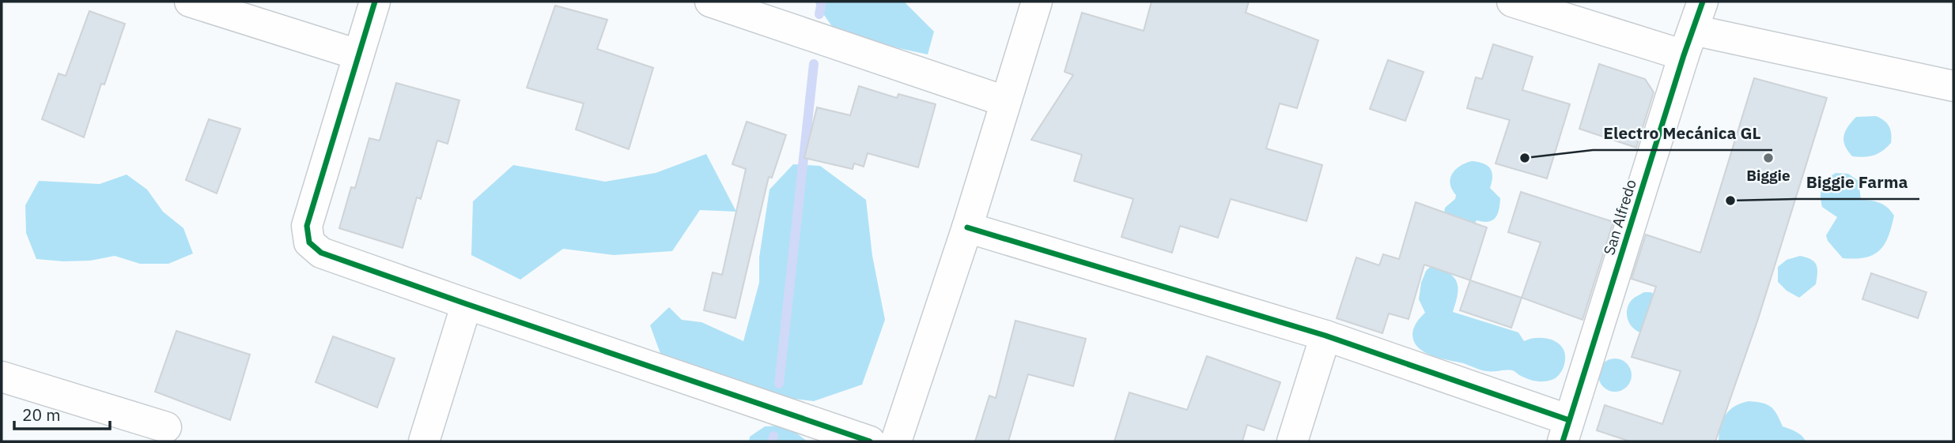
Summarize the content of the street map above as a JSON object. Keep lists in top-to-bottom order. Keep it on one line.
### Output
{"streets":{"street":["San Alfredo"]},"places":["Electro Mecánica GL","Biggie","Biggie Farma"],"scale_bar":"20 m"}
